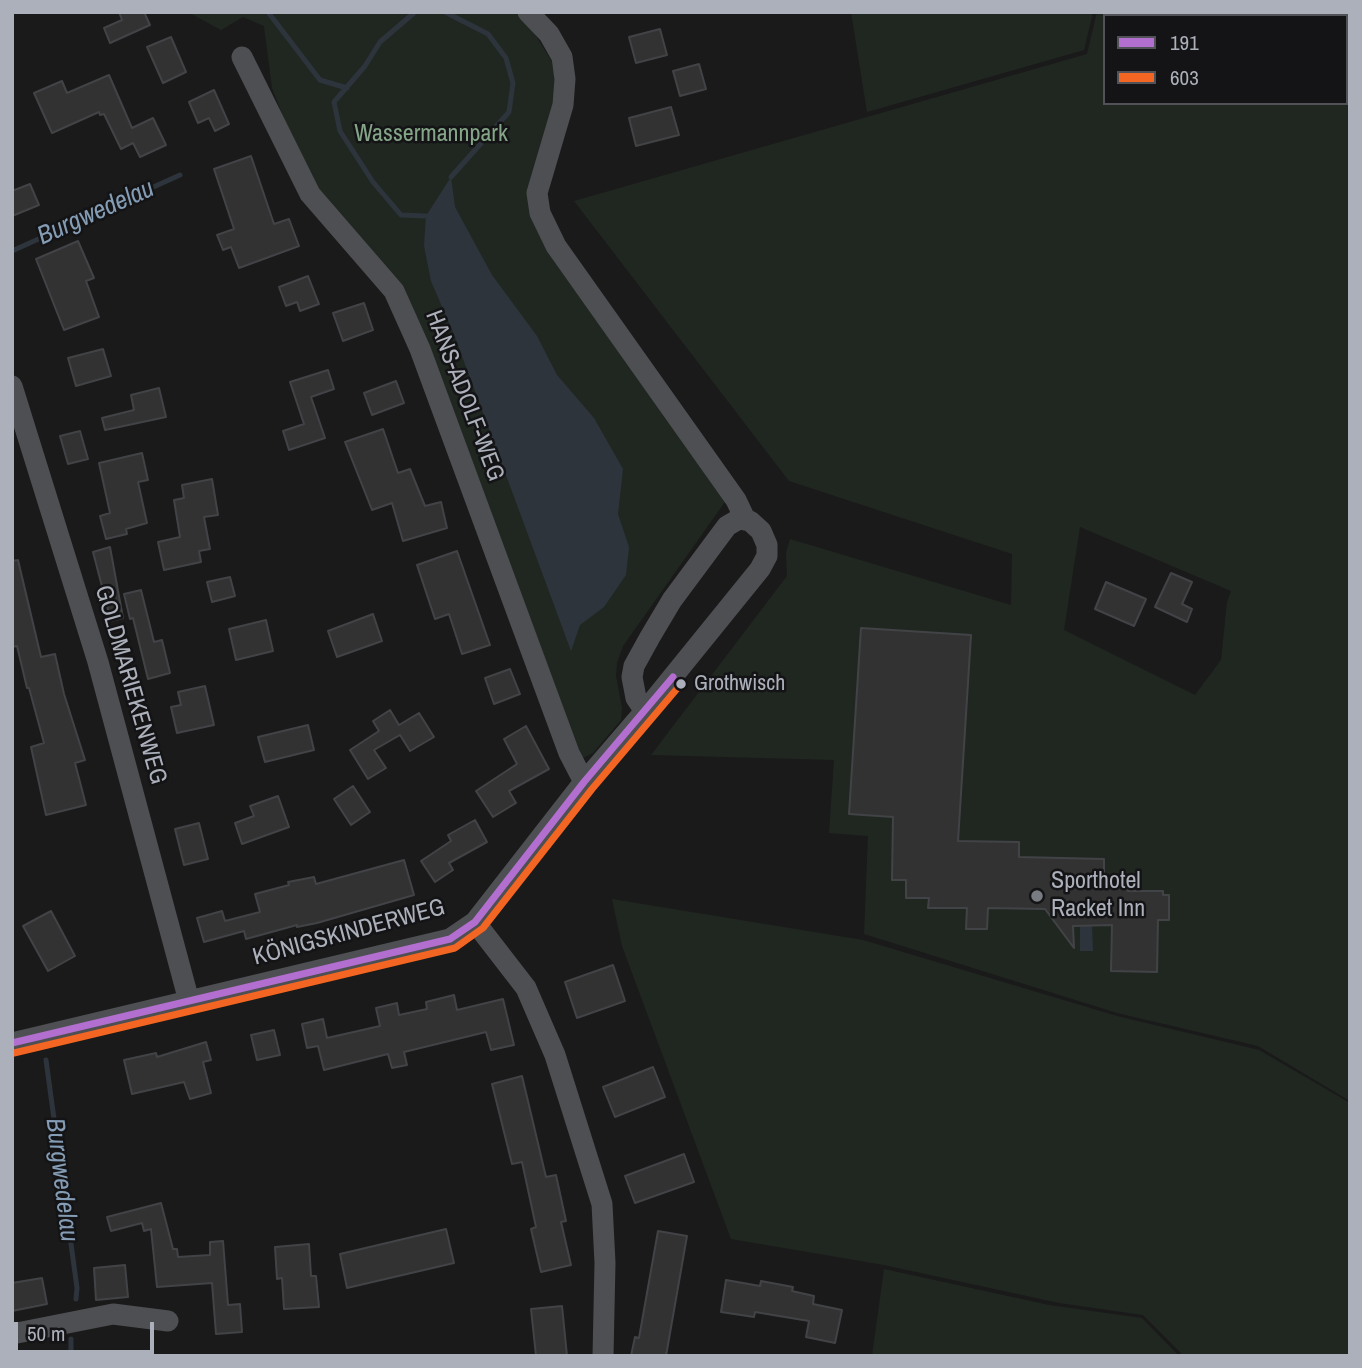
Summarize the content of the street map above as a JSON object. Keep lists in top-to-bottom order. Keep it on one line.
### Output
{"streets":{"street":["HANS-ADOLF-WEG","GOLDMARIEKENWEG","KÖNIGSKINDERWEG"]},"crossings":[["HANS-ADOLF-WEG","KÖNIGSKINDERWEG"],["GOLDMARIEKENWEG","KÖNIGSKINDERWEG"]],"water":["Burgwedelau"],"parks":["Wassermannpark"],"places":["Grothwisch","Sporthotel Racket Inn"],"lines":["transit line 191","transit line 603"],"legend":["191","603"],"scale_bar":"50 m"}
